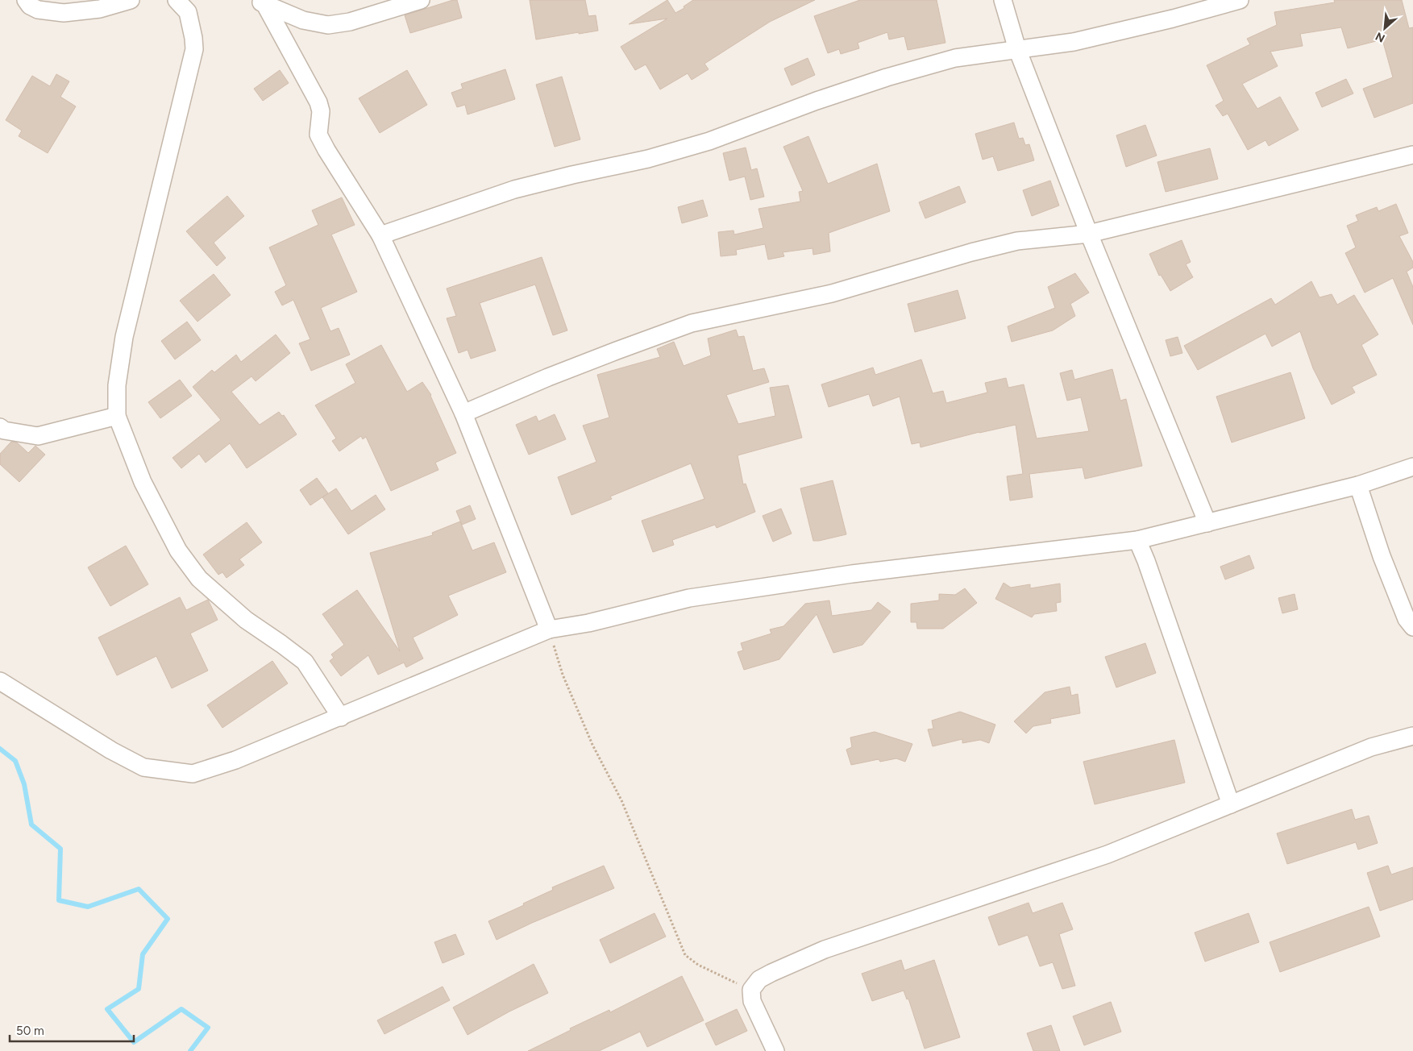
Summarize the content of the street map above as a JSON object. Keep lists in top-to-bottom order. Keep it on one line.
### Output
{"scale_bar":"50 m","north":"bottom left"}
